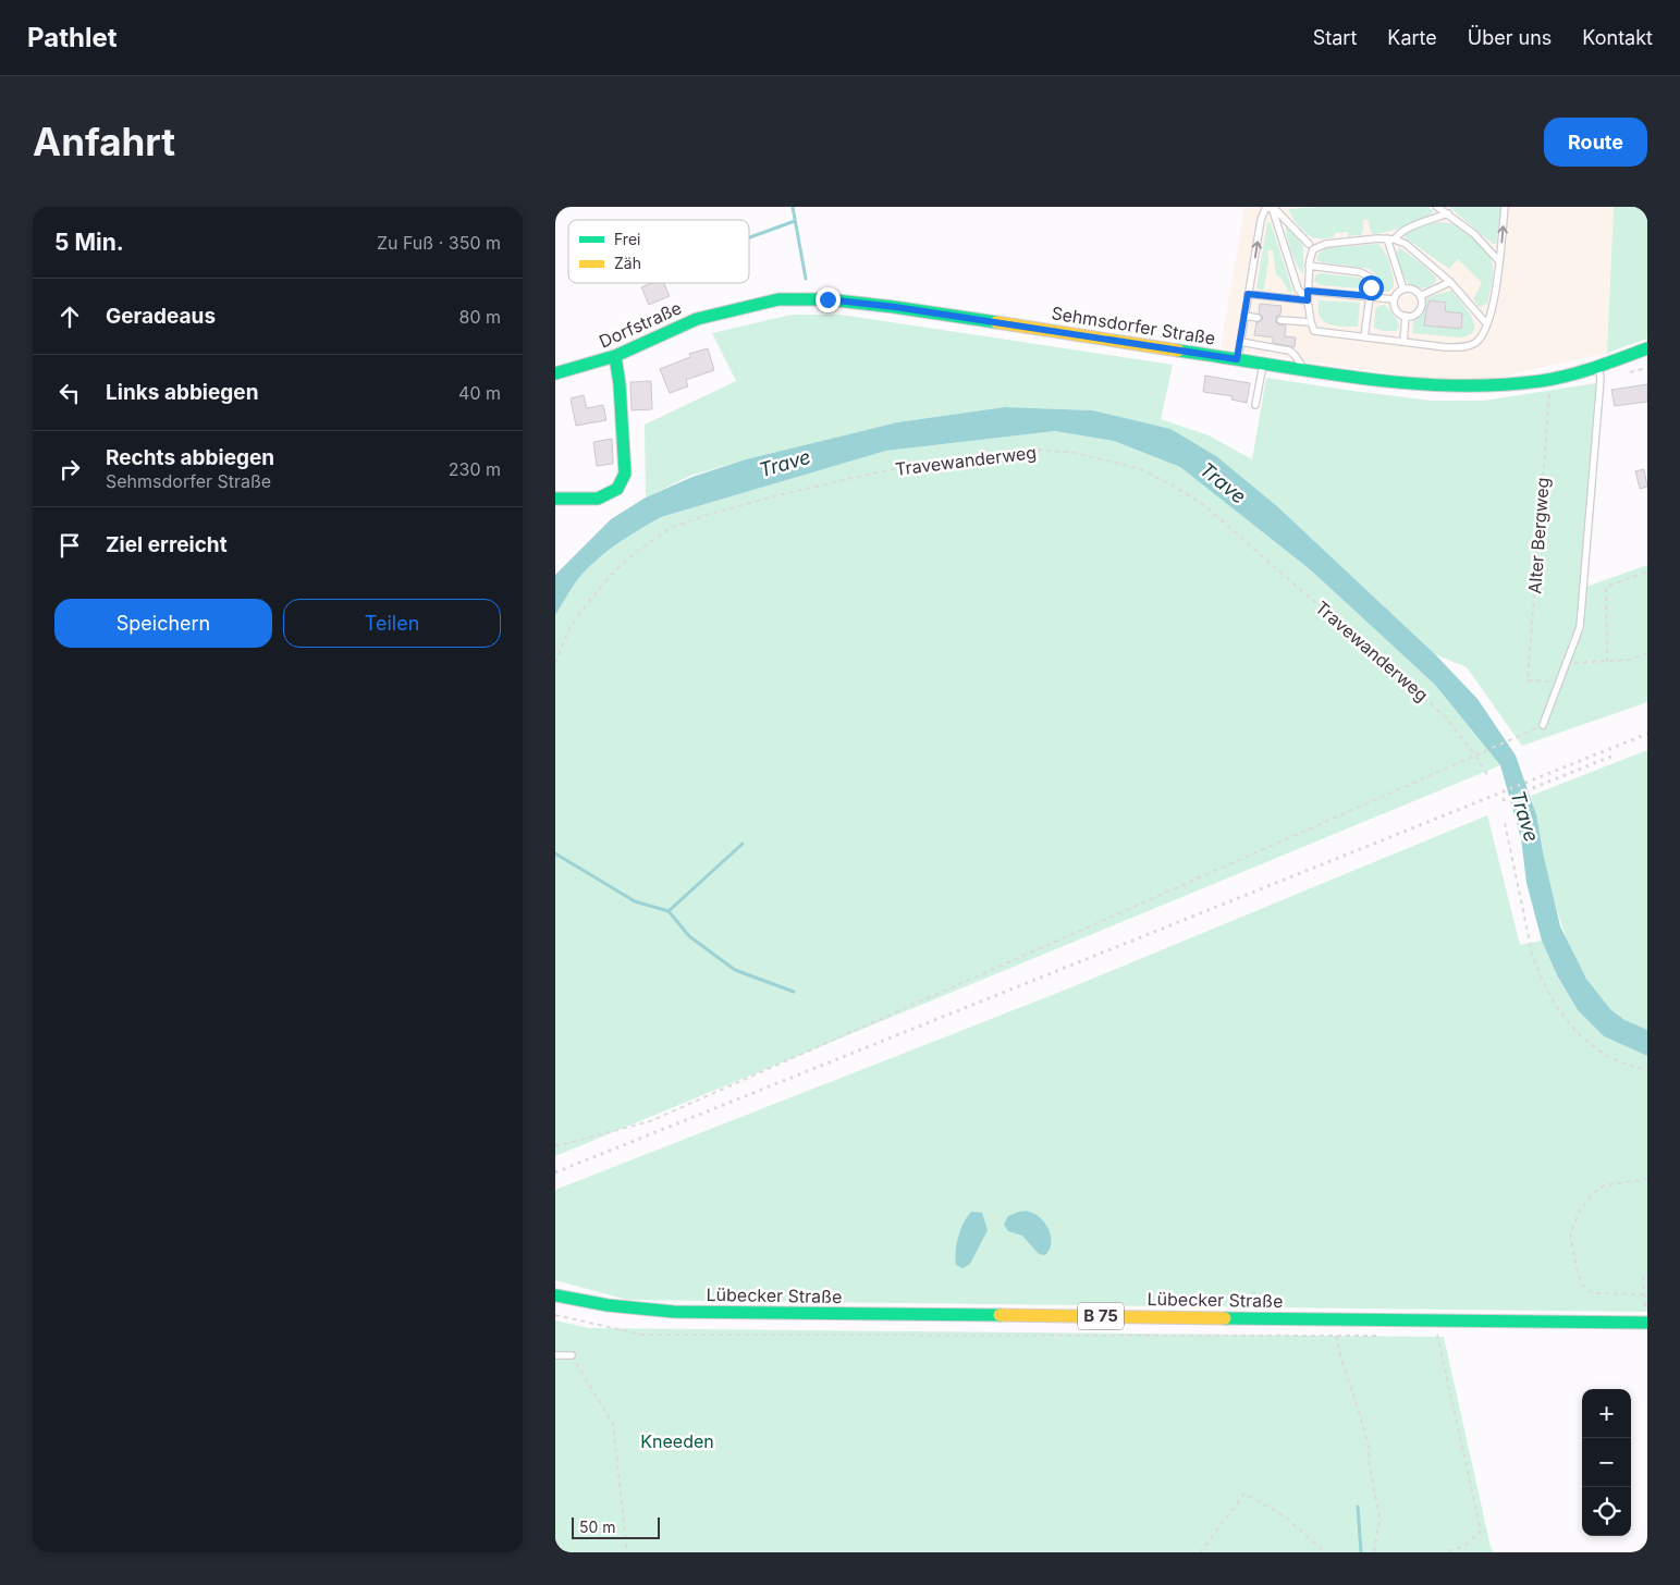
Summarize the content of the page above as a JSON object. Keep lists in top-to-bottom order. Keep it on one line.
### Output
{"streets":{"main road":["Dorfstraße","Sehmsdorfer Straße","Lübecker Straße","B 75"],"path":["Travewanderweg","Alter Bergweg"]},"crossings":[["Dorfstraße","Sehmsdorfer Straße"]],"water":["Trave"],"parks":["Kneeden"],"legend":["Frei","Zäh"],"scale_bar":"50 m","page":{"header":"Pathlet","nav":["Start","Karte","Über uns","Kontakt"],"buttons":["Route",["Speichern","Teilen"]],"title":"Anfahrt","heading":["5 Min.","Zu Fuß · 350 m"],"list":[["Geradeaus","80 m"],["Links abbiegen","40 m"],["Rechts abbiegen","Sehmsdorfer Straße","230 m"],"Ziel erreicht"],"map_buttons":["+","−"],"scale":"50 m"}}
